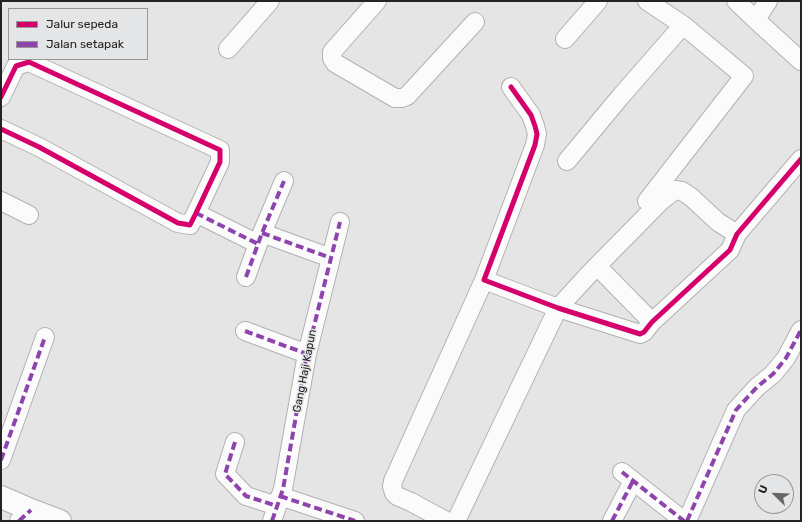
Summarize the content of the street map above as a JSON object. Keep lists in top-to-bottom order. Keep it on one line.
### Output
{"streets":{"street":["Gang Haji Kapun"]},"legend":["Jalur sepeda","Jalan setapak"],"north":"top left"}
